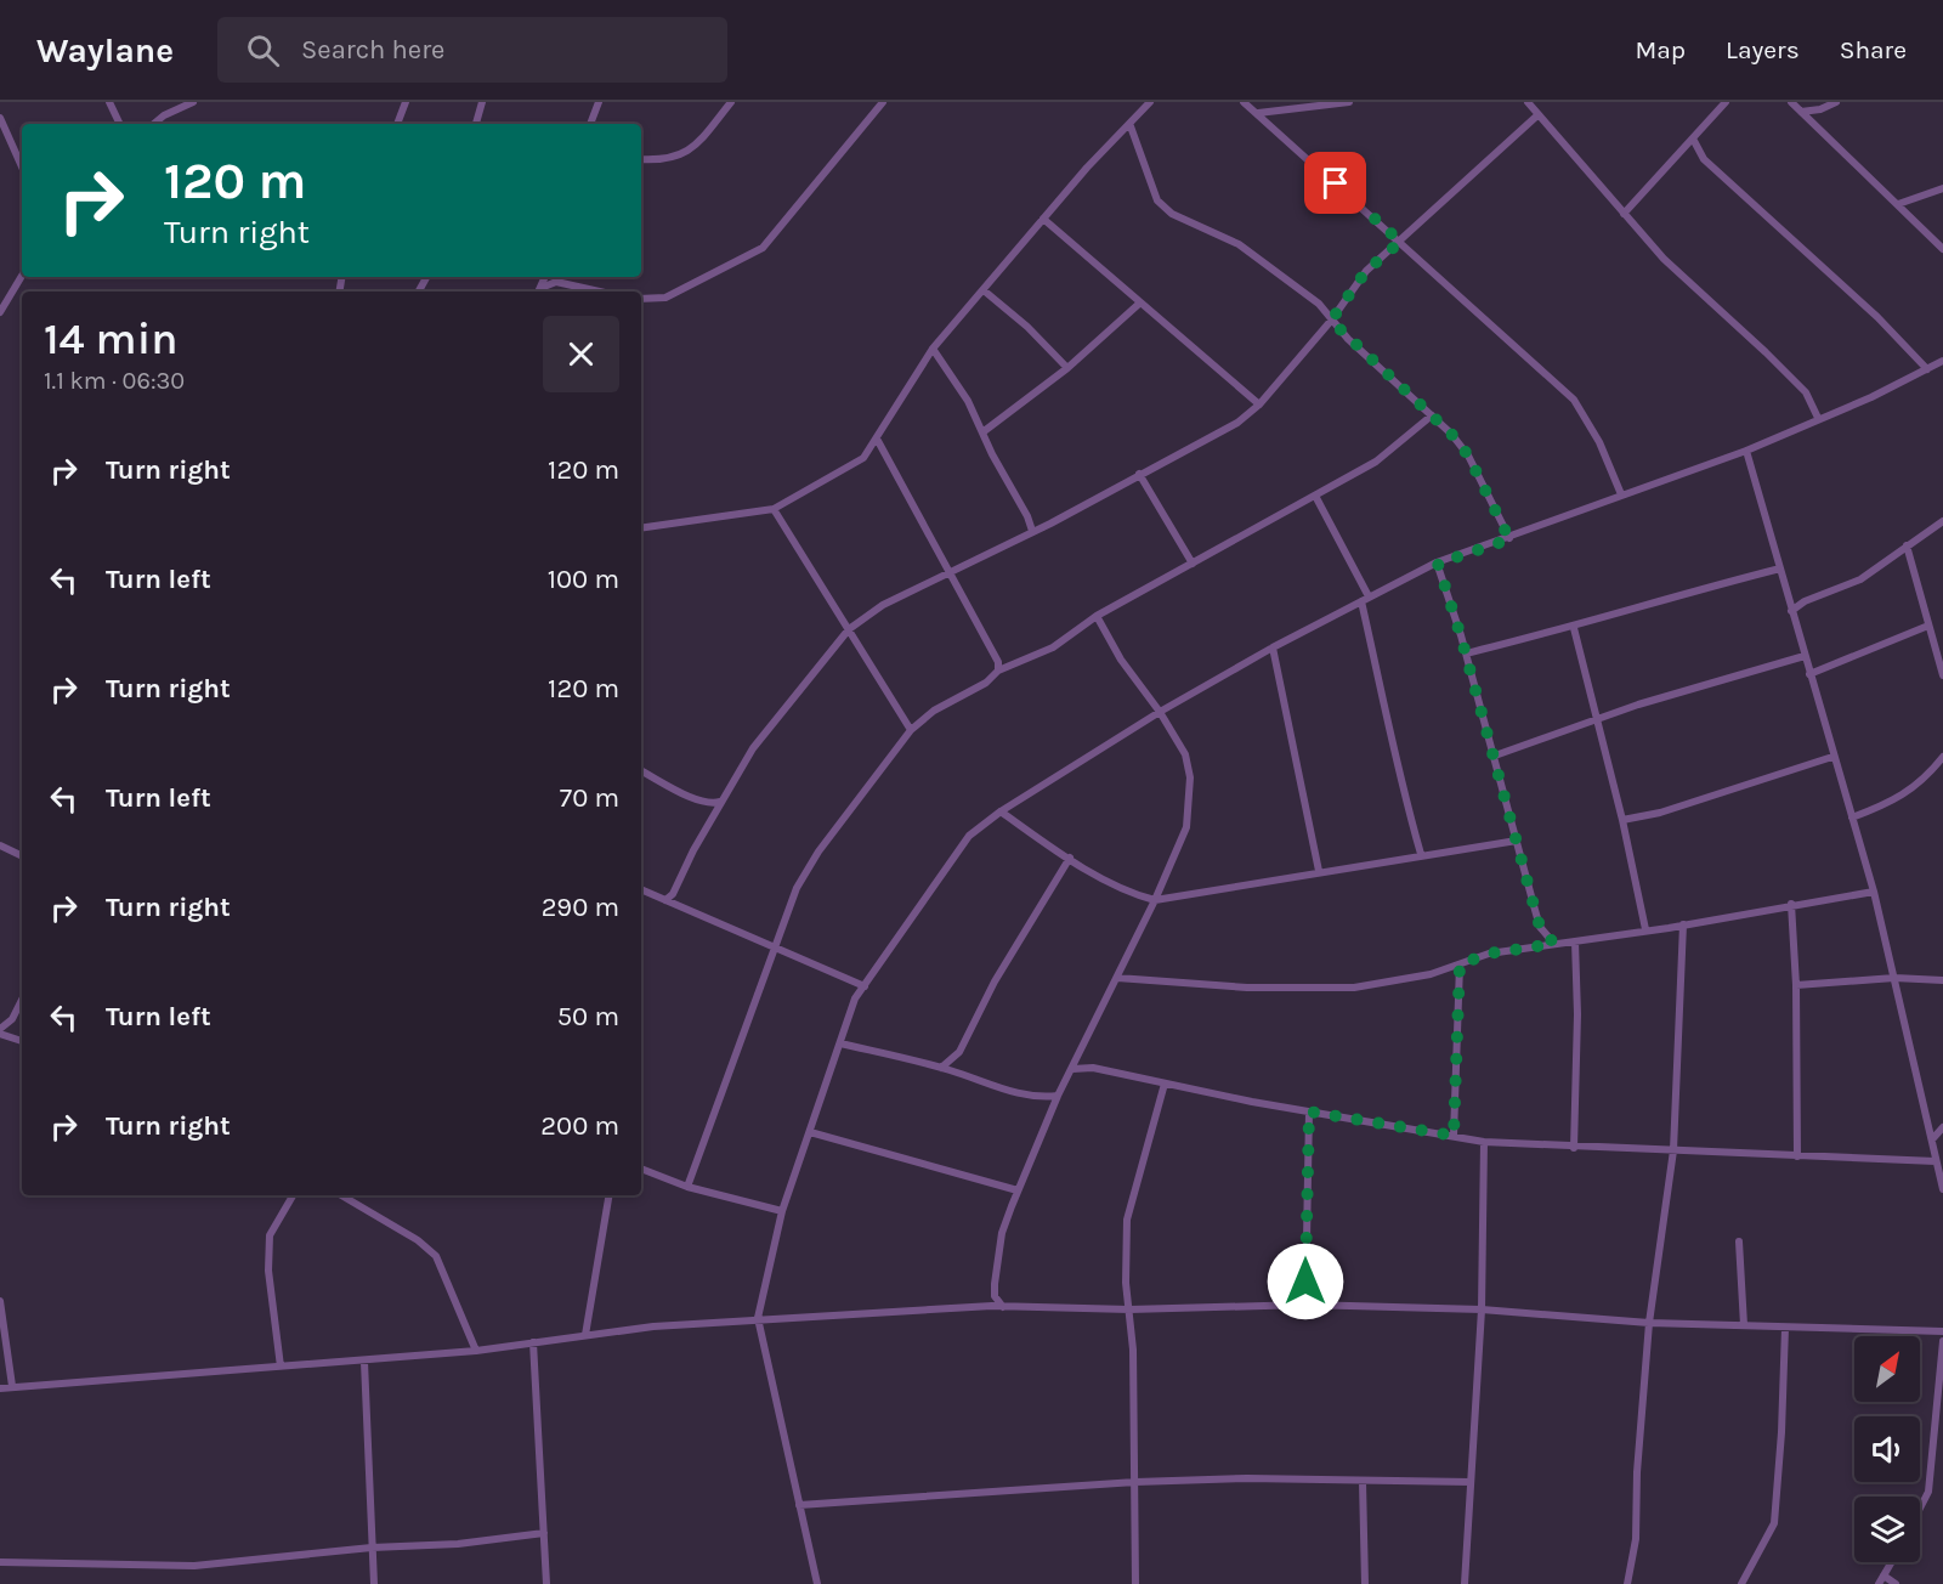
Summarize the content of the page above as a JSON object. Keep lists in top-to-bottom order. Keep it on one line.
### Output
{"north":"top right","page":{"header":"Waylane","search":"Search here","nav":["Map","Layers","Share"],"turn":["120 m","Turn right"],"heading":["14 min","1.1 km · 06:30"],"list":[{"name":"Turn right","value":"120 m"},{"name":"Turn left","value":"100 m"},{"name":"Turn right","value":"120 m"},{"name":"Turn left","value":"70 m"},{"name":"Turn right","value":"290 m"},{"name":"Turn left","value":"50 m"},{"name":"Turn right","value":"200 m"}]}}
